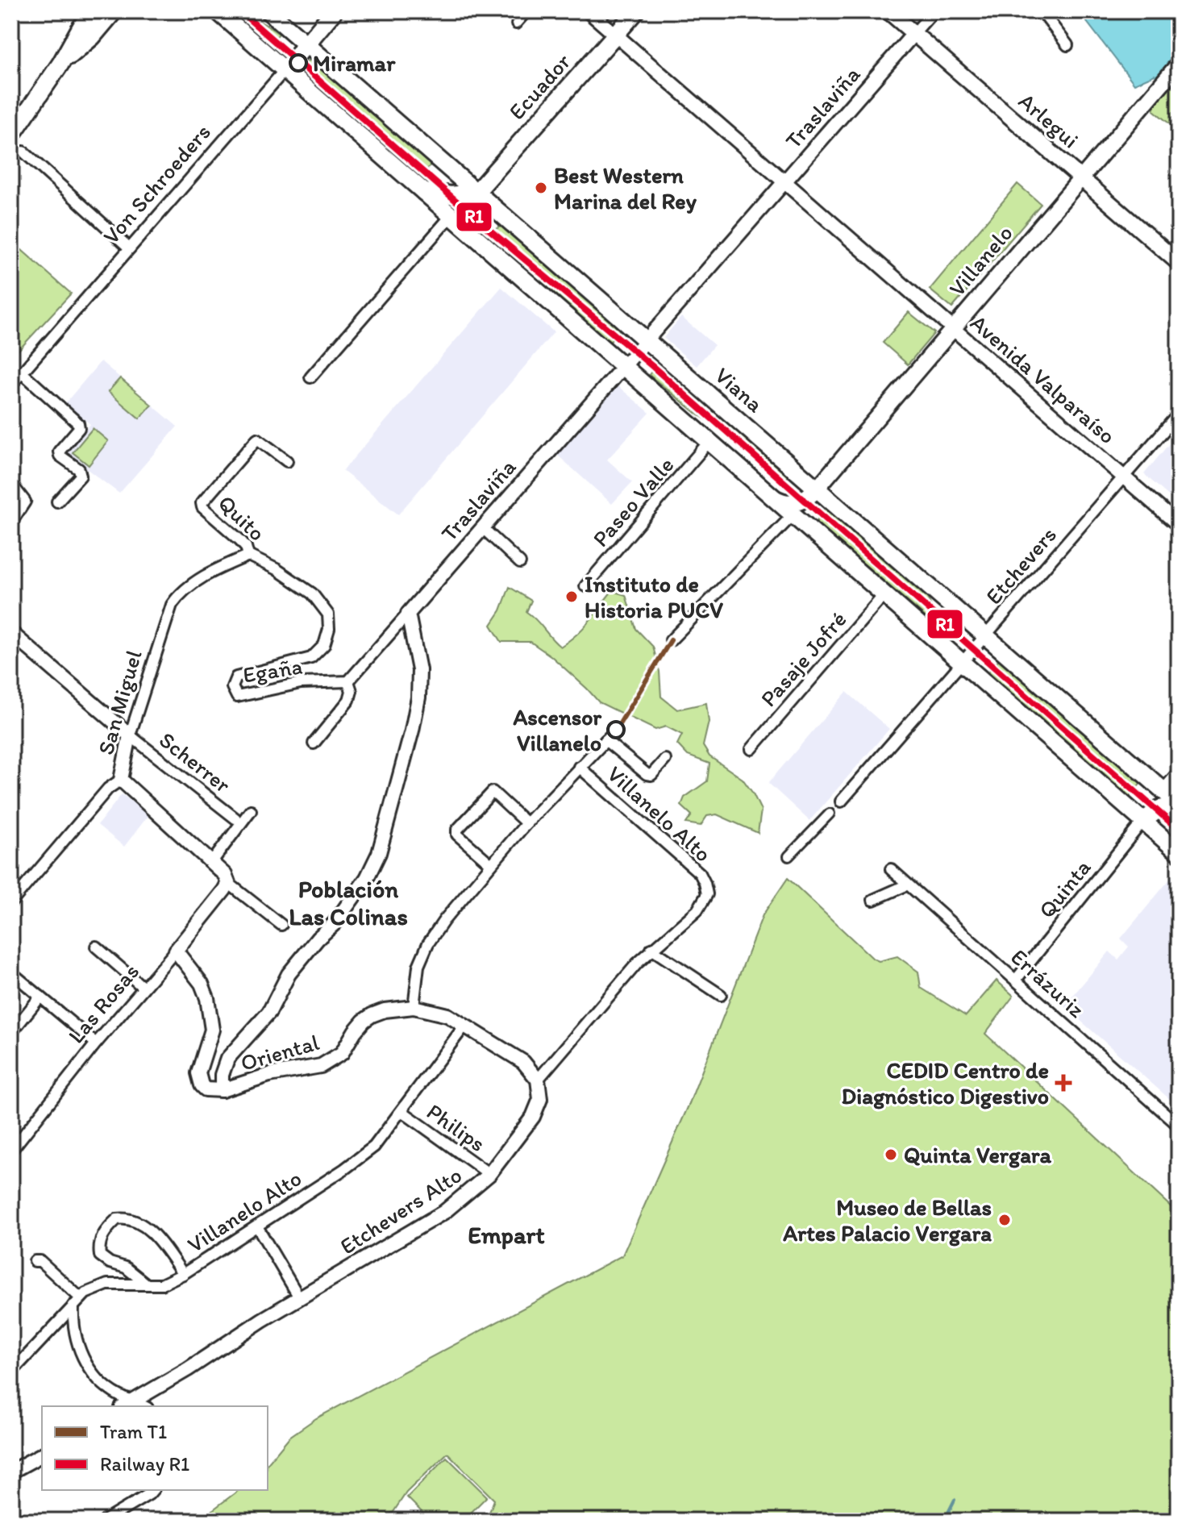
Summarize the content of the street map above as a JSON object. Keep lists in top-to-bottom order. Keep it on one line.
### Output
{"streets":{"main road":["Ecuador","Arlegui","Von Schroeders","Villanelo","Viana"],"street":["Traslaviña","Avenida Valparaíso","Paseo Valle","Quito","Etchevers","Pasaje Jofré","Egaña","San Miguel","Scherrer","Villanelo Alto","Quinta","Errázuriz","Las Rosas","Oriental","Philips","Etchevers Alto"]},"crossings":[["Ecuador","Avenida Valparaíso"],["Ecuador","Viana"],["Traslaviña","Arlegui"],["Traslaviña","Avenida Valparaíso"],["Traslaviña","Viana"],["Arlegui","Villanelo"],["Von Schroeders","Viana"],["Villanelo","Avenida Valparaíso"],["Villanelo","Viana"],["Avenida Valparaíso","Etchevers"],["Viana","Etchevers"],["Quito","Egaña"],["Quito","San Miguel"],["San Miguel","Scherrer"],["Villanelo Alto","Oriental"],["Villanelo Alto","Philips"],["Quinta","Errázuriz"],["Oriental","Etchevers Alto"],["Philips","Etchevers Alto"]],"districts":["Población Las Colinas","Empart"],"places":{"other":["Miramar","Best Western Marina del Rey","Instituto de Historia PUCV","Ascensor Villanelo","Quinta Vergara","Museo de Bellas Artes Palacio Vergara"],"health":["CEDID Centro de Diagnóstico Digestivo"]},"lines":["rail line R1","tram line T1"],"legend":["Tram T1","Railway R1"]}
